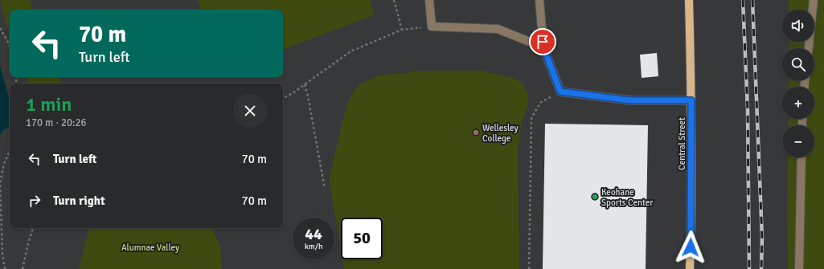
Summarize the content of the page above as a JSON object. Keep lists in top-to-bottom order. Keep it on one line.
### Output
{"streets":{"main road":["Central Street"]},"parks":["Alumnae Valley"],"places":["Wellesley College","Keohane Sports Center"],"page":{"map_buttons":["+","−"],"turn":["70 m","Turn left"],"heading":["1 min","170 m · 20:26"],"list":[{"name":"Turn left","value":"70 m"},{"name":"Turn right","value":"70 m"}],"speed":"44 km/h","limit":"50"}}
